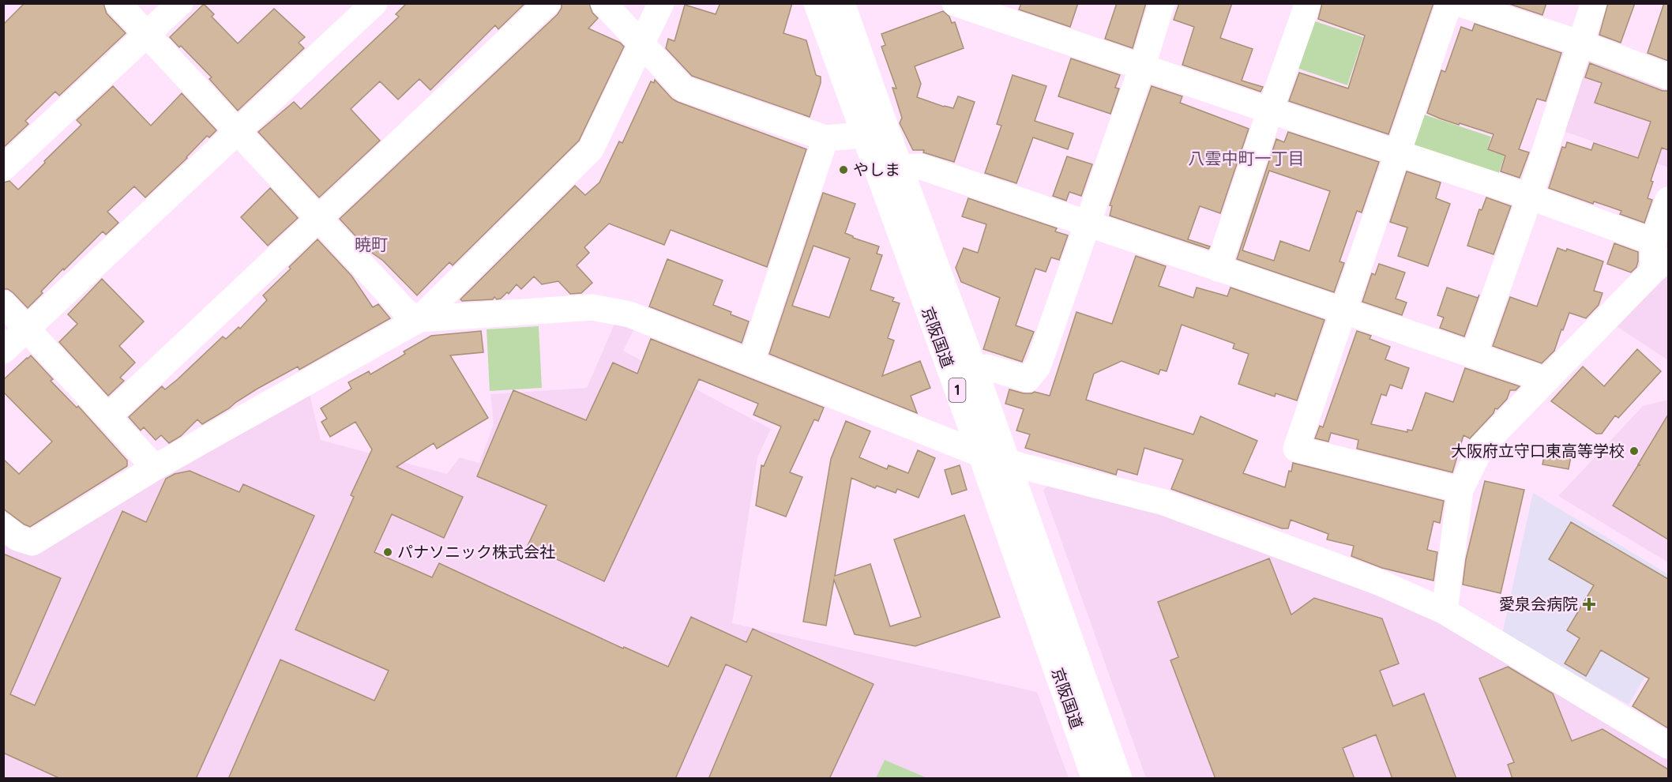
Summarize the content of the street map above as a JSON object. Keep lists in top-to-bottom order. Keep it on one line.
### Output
{"streets":{"main road":["京阪国道","1"]},"districts":["八雲中町一丁目","暁町"],"places":{"other":["やしま","大阪府立守口東高等学校","パナソニック株式会社"],"health":["愛泉会病院"]}}
